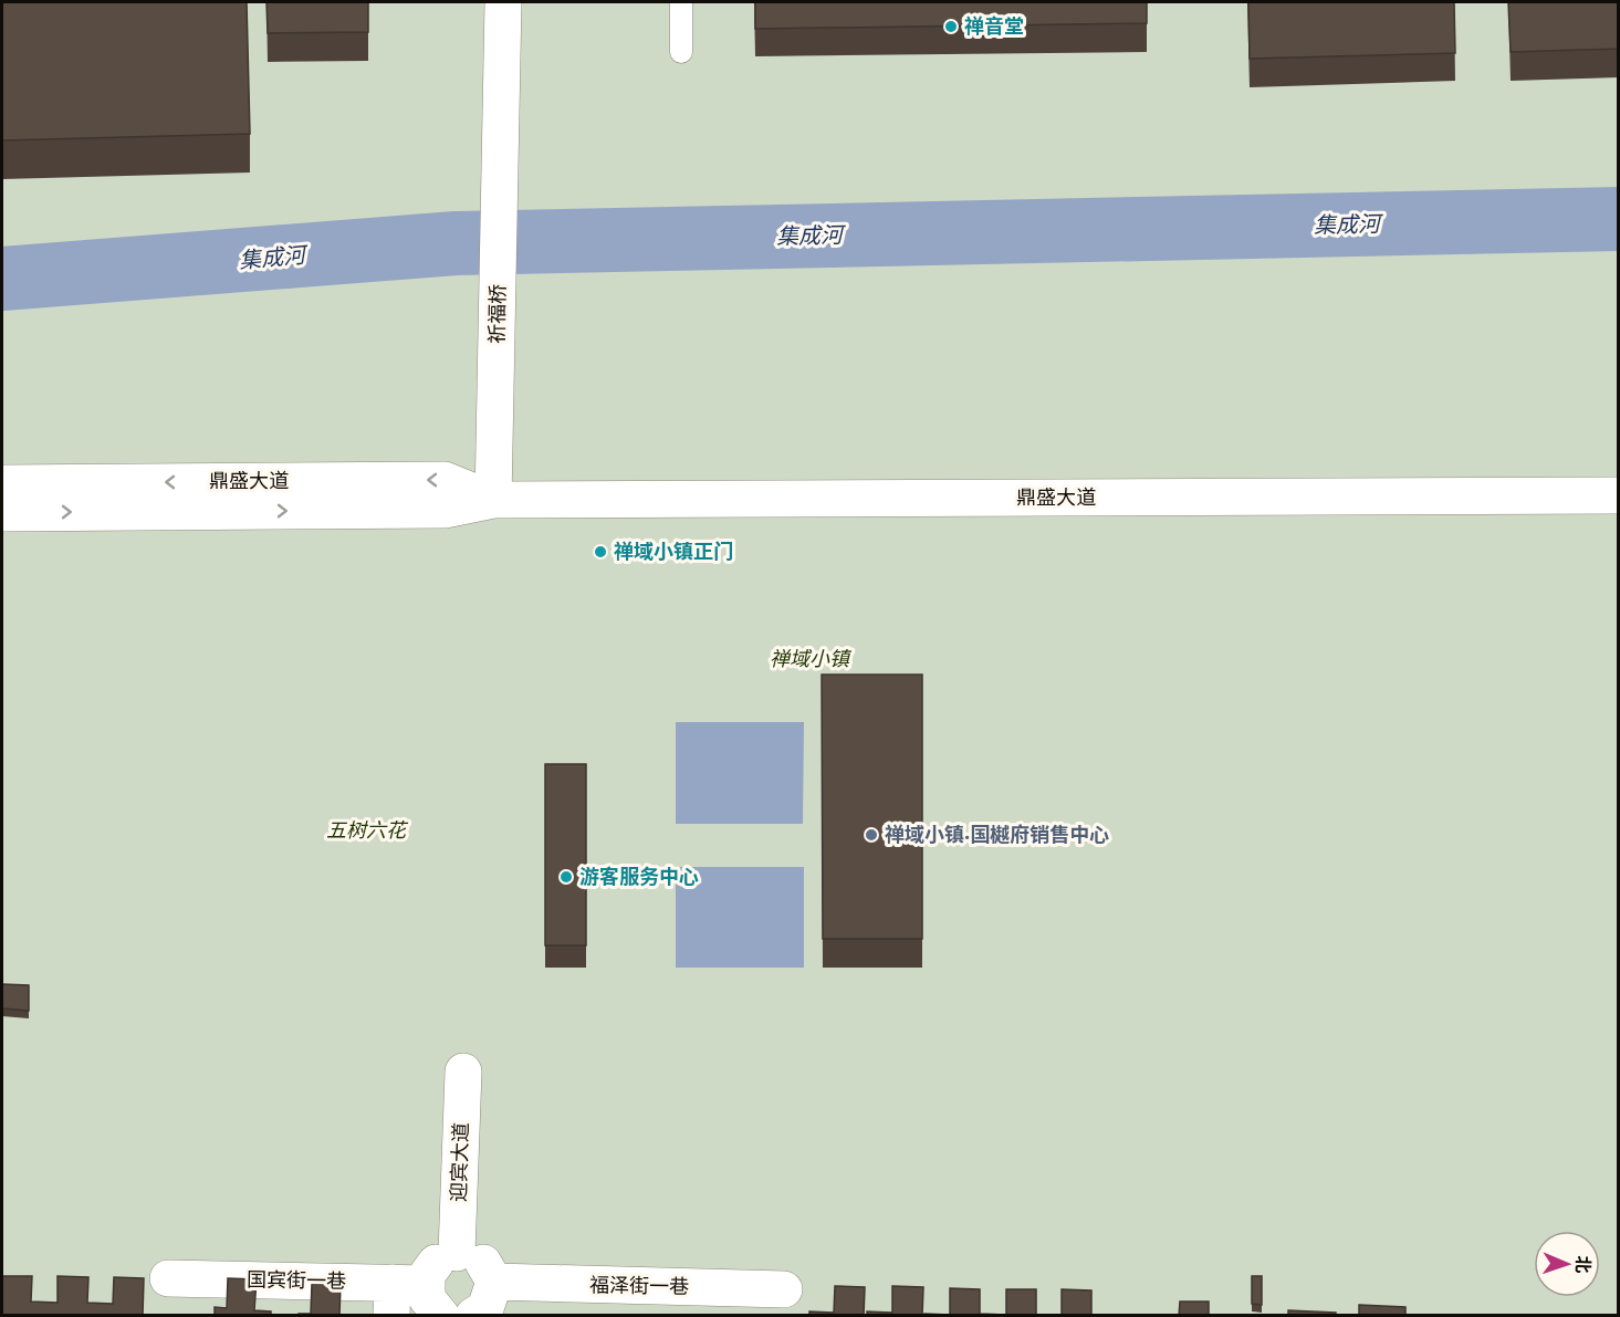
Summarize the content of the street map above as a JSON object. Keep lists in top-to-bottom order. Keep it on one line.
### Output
{"streets":{"street":["祈福桥","鼎盛大道","迎宾大道","国宾街一巷","福泽街一巷"]},"crossings":[["祈福桥","鼎盛大道"]],"water":["集成河"],"parks":["禅域小镇","五树六花"],"places":["禅音堂","禅域小镇正门","禅域小镇·国樾府销售中心","游客服务中心"],"north":"right"}
